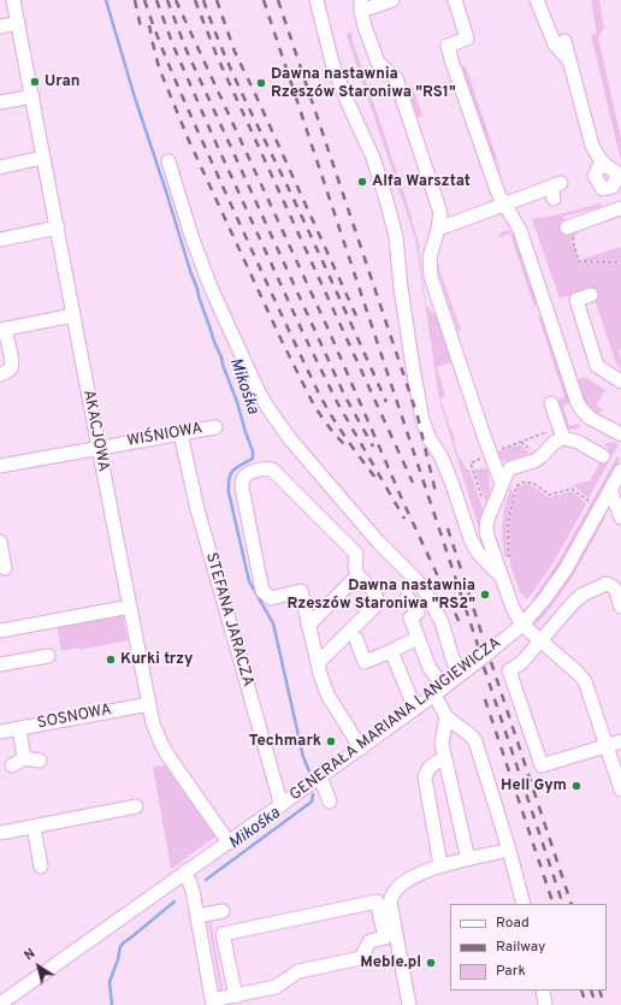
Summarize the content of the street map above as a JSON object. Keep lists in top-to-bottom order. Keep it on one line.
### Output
{"streets":{"street":["AKACJOWA","WIŚNIOWA","STEFANA JARACZA","SOSNOWA","GENERAŁA MARIANA LANGIEWICZA"]},"crossings":[["AKACJOWA","WIŚNIOWA"],["AKACJOWA","SOSNOWA"],["AKACJOWA","GENERAŁA MARIANA LANGIEWICZA"],["WIŚNIOWA","STEFANA JARACZA"],["STEFANA JARACZA","GENERAŁA MARIANA LANGIEWICZA"]],"water":["Mikośka"],"places":["Uran","Dawna nastawnia Rzeszów Staroniwa \"RS1\"","Alfa Warsztat","Dawna nastawnia Rzeszów Staroniwa \"RS2\"","Kurki trzy","Techmark","Hell Gym","Meble.pl"],"legend":["Road","Railway","Park"],"north":"top left"}
